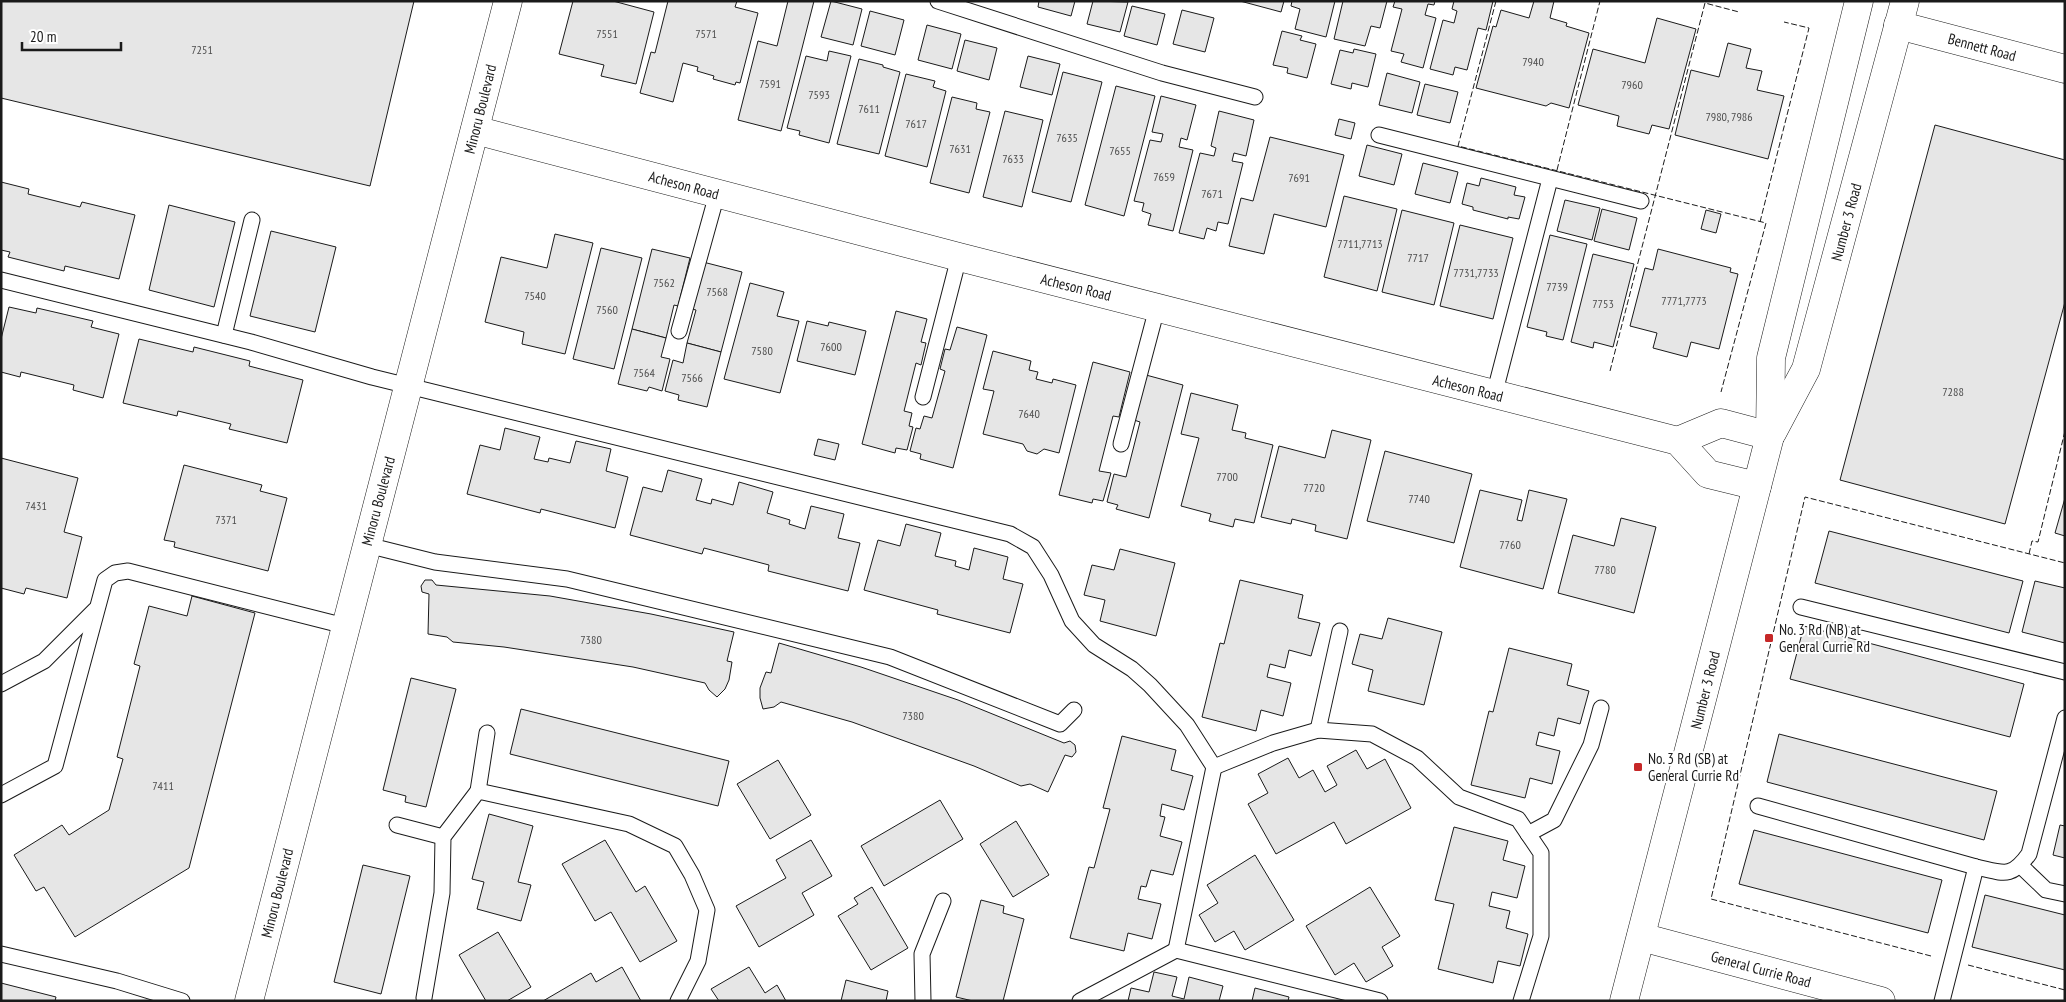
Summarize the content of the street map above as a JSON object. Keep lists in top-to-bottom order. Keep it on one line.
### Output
{"streets":{"street":["Bennett Road","Minoru Boulevard","Acheson Road","Number 3 Road","General Currie Road"]},"crossings":[["Bennett Road","Number 3 Road"],["Minoru Boulevard","Acheson Road"],["Number 3 Road","General Currie Road"]],"places":{"transit":["No. 3 Rd (NB) at General Currie Rd","No. 3 Rd (SB) at General Currie Rd"]},"house_numbers":["7551","7571","7251","7940","7591","7960","7593","7611","7980, 7986","7617","7635","7631","7655","7633","7659","7691","7671","7711,7713","7717","7731,7733","7562","7739","7568","7540","7771,7773","7753","7560","7600","7580","7564","7566","7288","7640","7700","7720","7740","7431","7371","7760","7780","7380","7380","7411"],"scale_bar":"20 m"}
